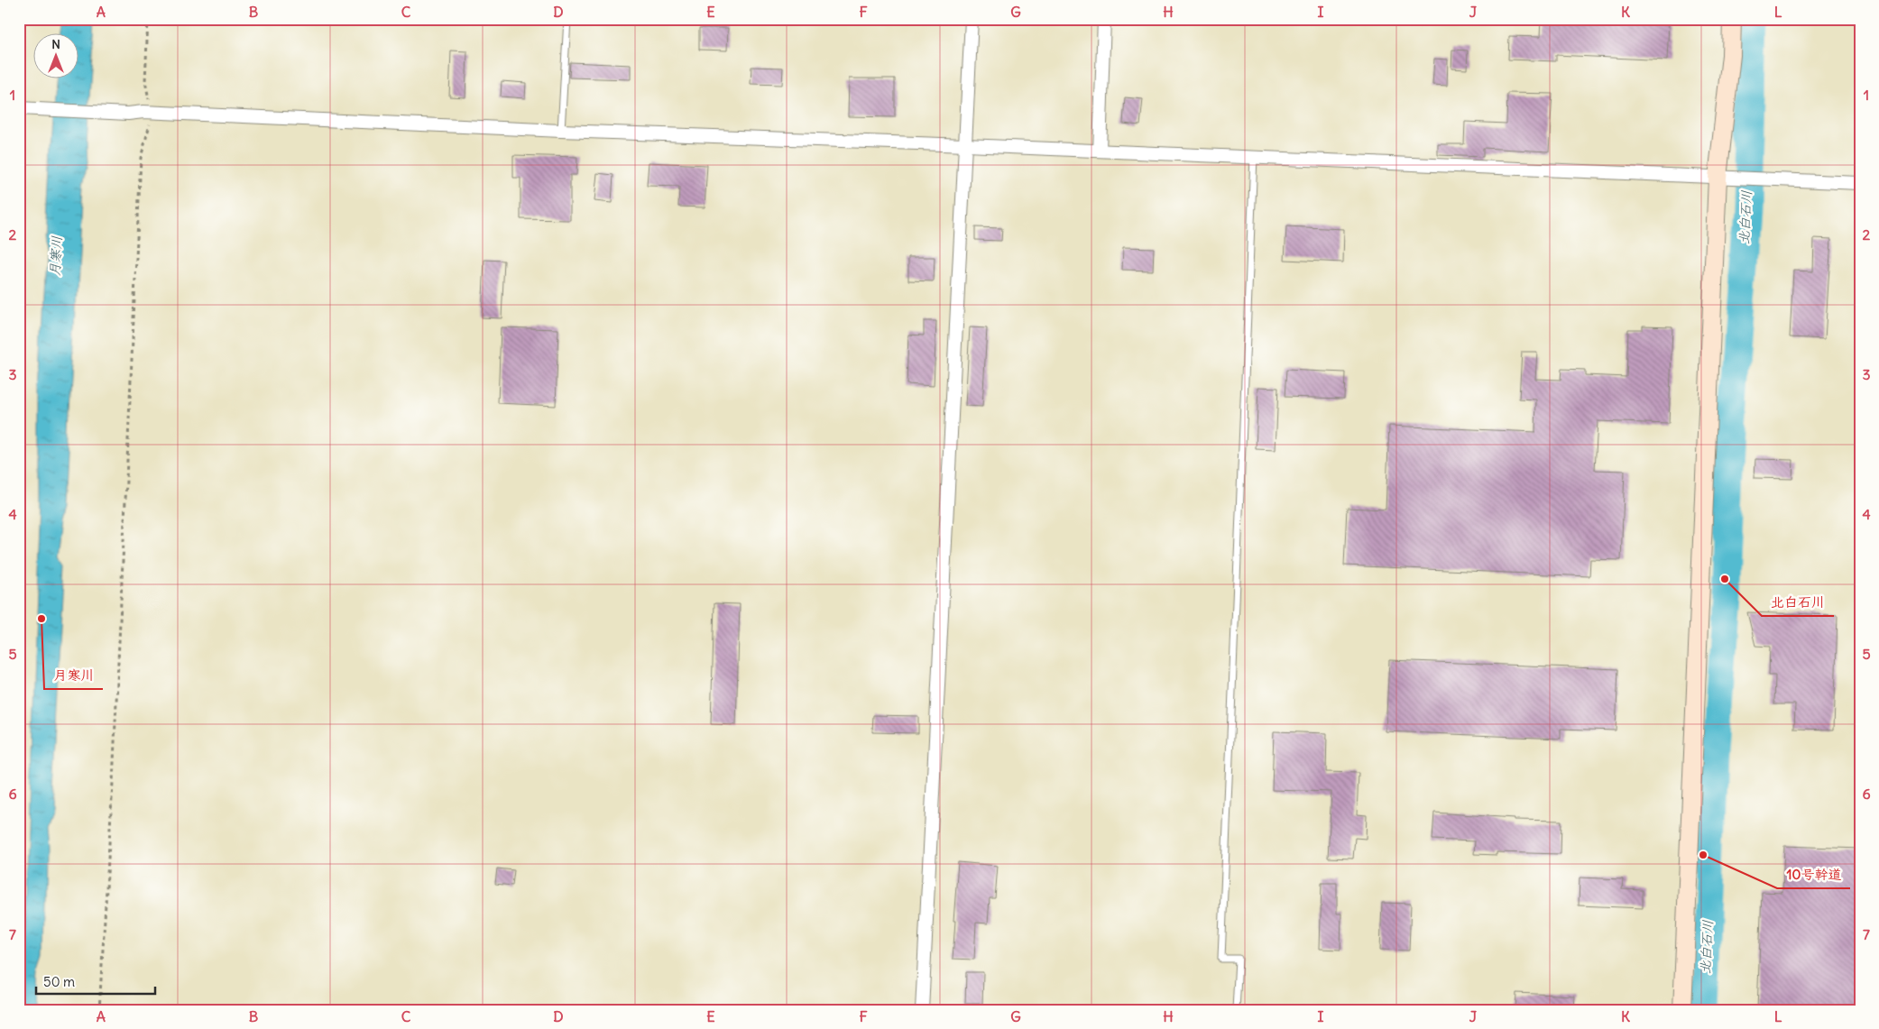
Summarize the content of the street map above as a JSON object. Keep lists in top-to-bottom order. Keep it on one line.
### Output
{"water":["北白石川","月寒川"],"places":["北白石川","月寒川","10号幹道"],"scale_bar":"50 m","north":"top","grid":{"columns":["A","B","C","D","E","F","G","H","I","J","K","L"],"rows":["1","2","3","4","5","6","7"]}}
